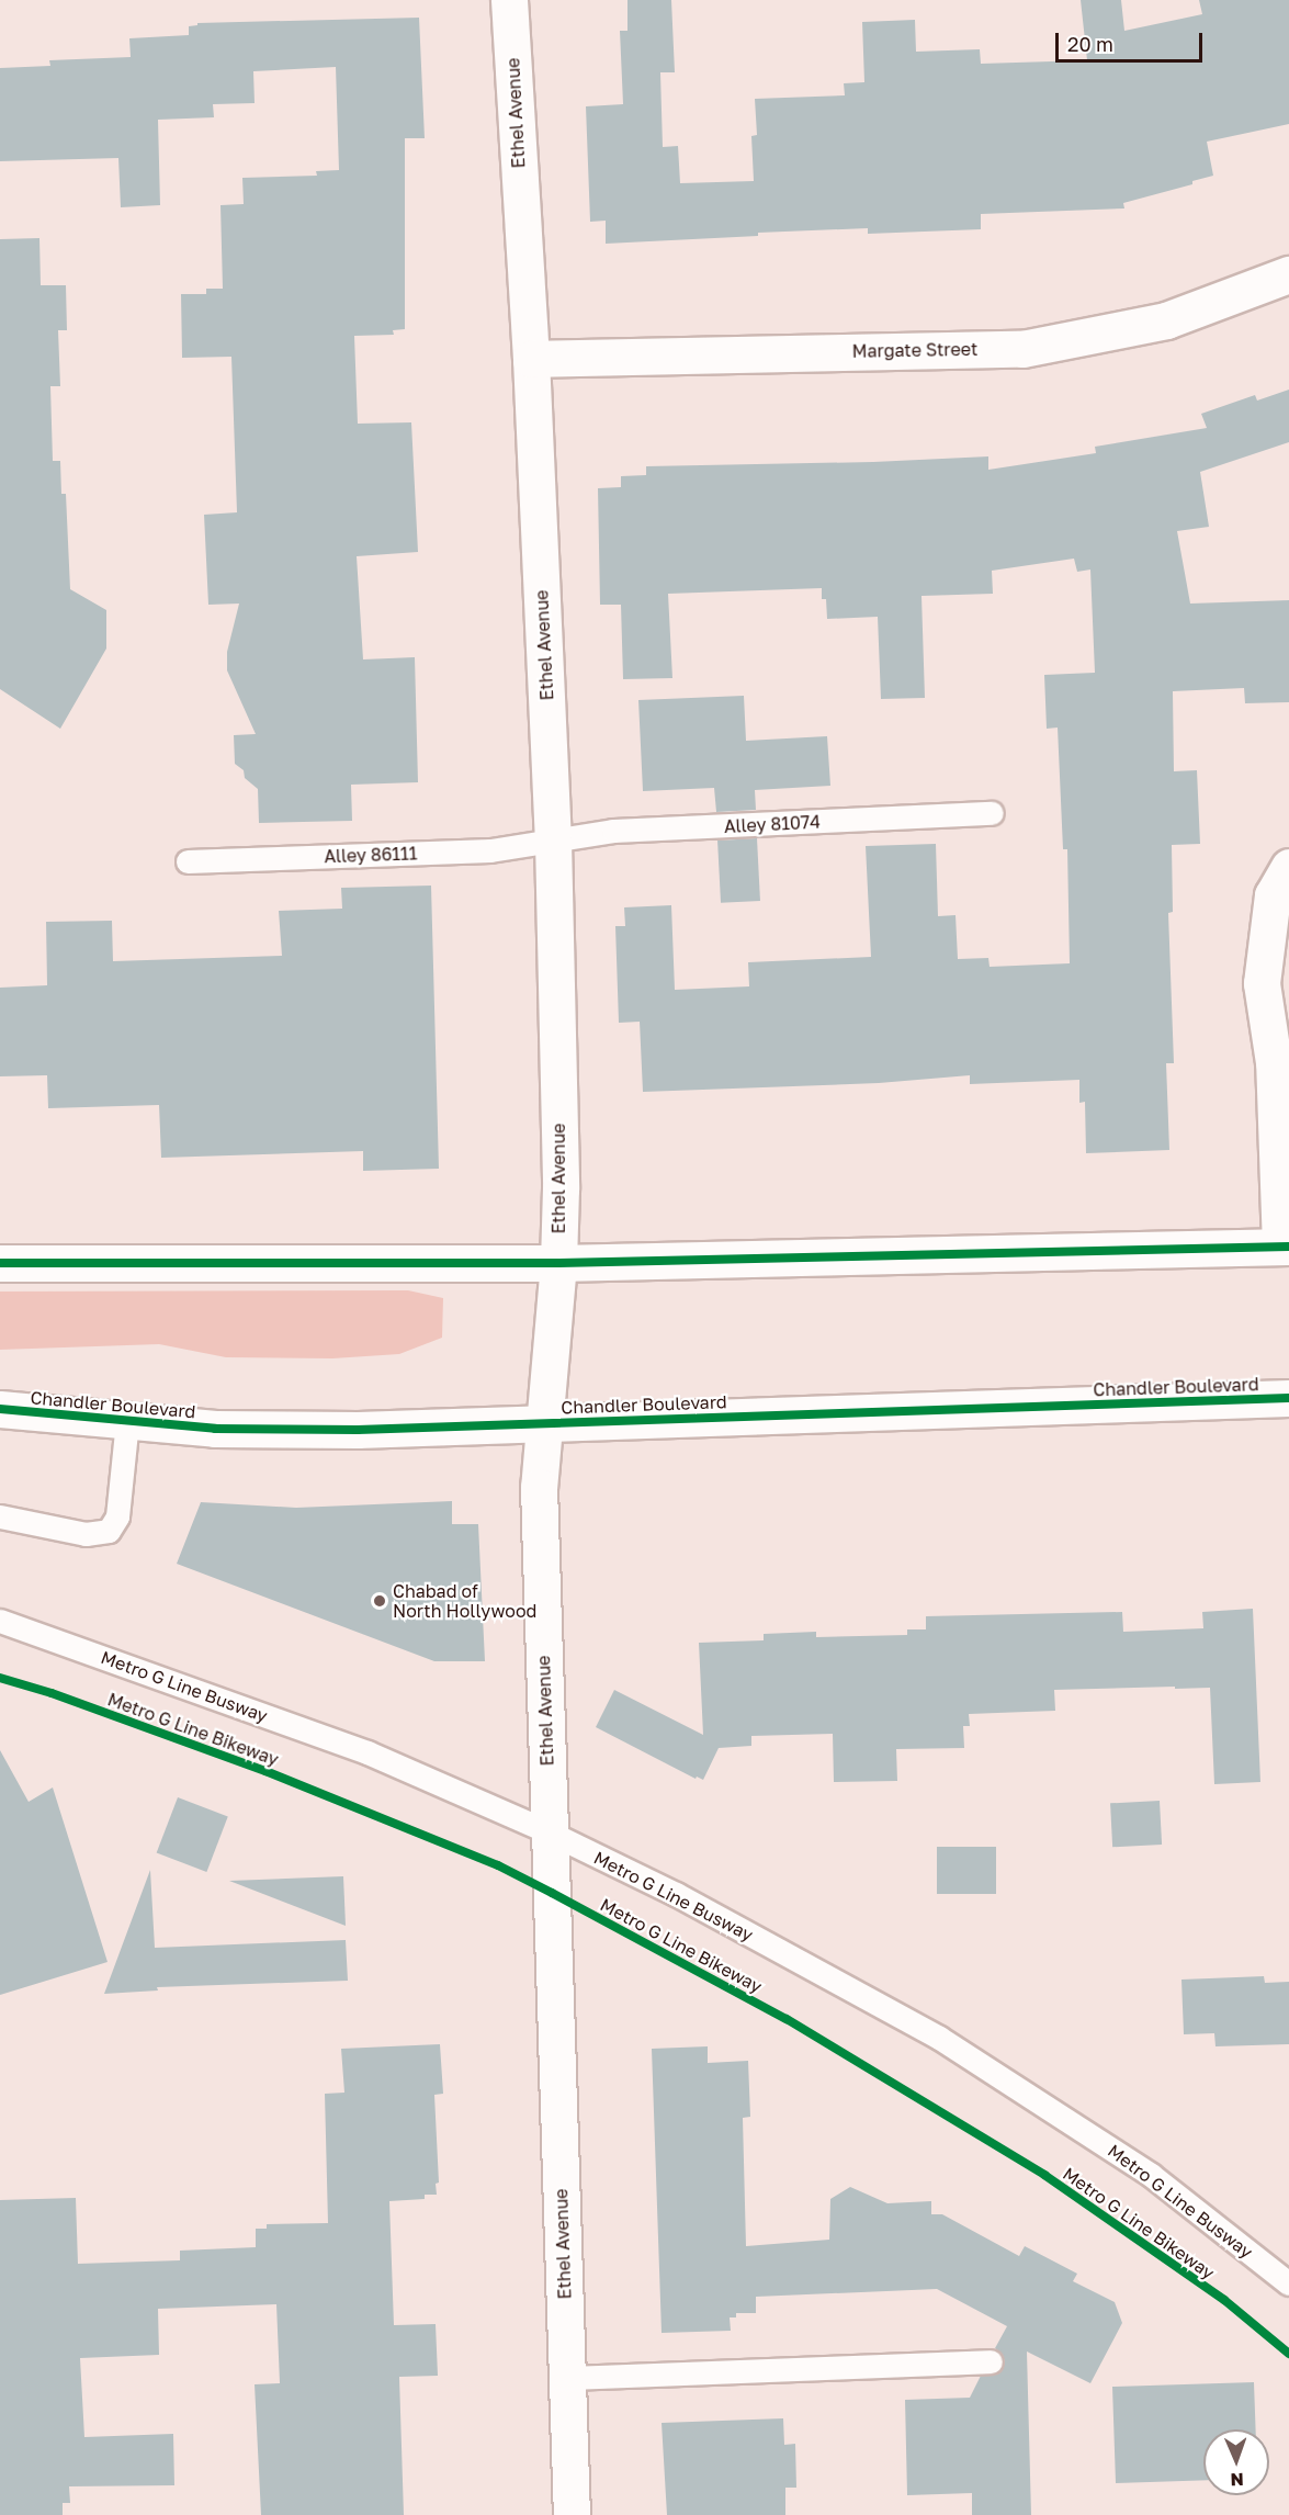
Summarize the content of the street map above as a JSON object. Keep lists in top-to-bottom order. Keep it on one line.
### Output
{"streets":{"street":["Ethel Avenue","Margate Street","Chandler Boulevard"],"lane":["Alley 81074","Alley 86111","Metro G Line Busway"],"cycle path":["Metro G Line Bikeway"]},"crossings":[["Ethel Avenue","Margate Street"],["Ethel Avenue","Alley 81074"],["Ethel Avenue","Alley 86111"],["Ethel Avenue","Chandler Boulevard"],["Ethel Avenue","Metro G Line Busway"],["Alley 81074","Alley 86111"]],"places":["Chabad of North Hollywood"],"scale_bar":"20 m","north":"bottom"}
